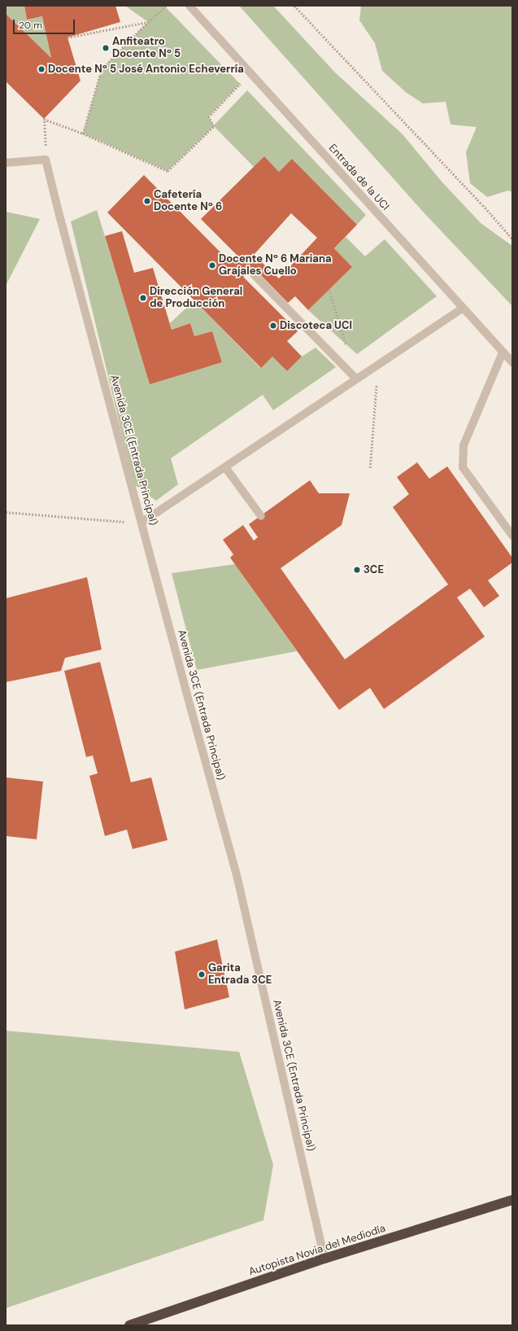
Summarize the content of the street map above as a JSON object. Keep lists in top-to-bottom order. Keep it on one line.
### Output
{"streets":{"highway":["Autopista Novia del Mediodía"],"street":["Entrada de la UCI","Avenida 3CE (Entrada Principal)"]},"crossings":[["Avenida 3CE (Entrada Principal)","Autopista Novia del Mediodía"]],"places":["Anfiteatro Docente Nº 5","Docente Nº 5 José Antonio Echeverría","Cafetería Docente Nº 6","Docente Nº 6 Mariana Grajales Cuello","Dirección General de Producción","Discoteca UCI","3CE","Garita Entrada 3CE"],"scale_bar":"20 m"}
